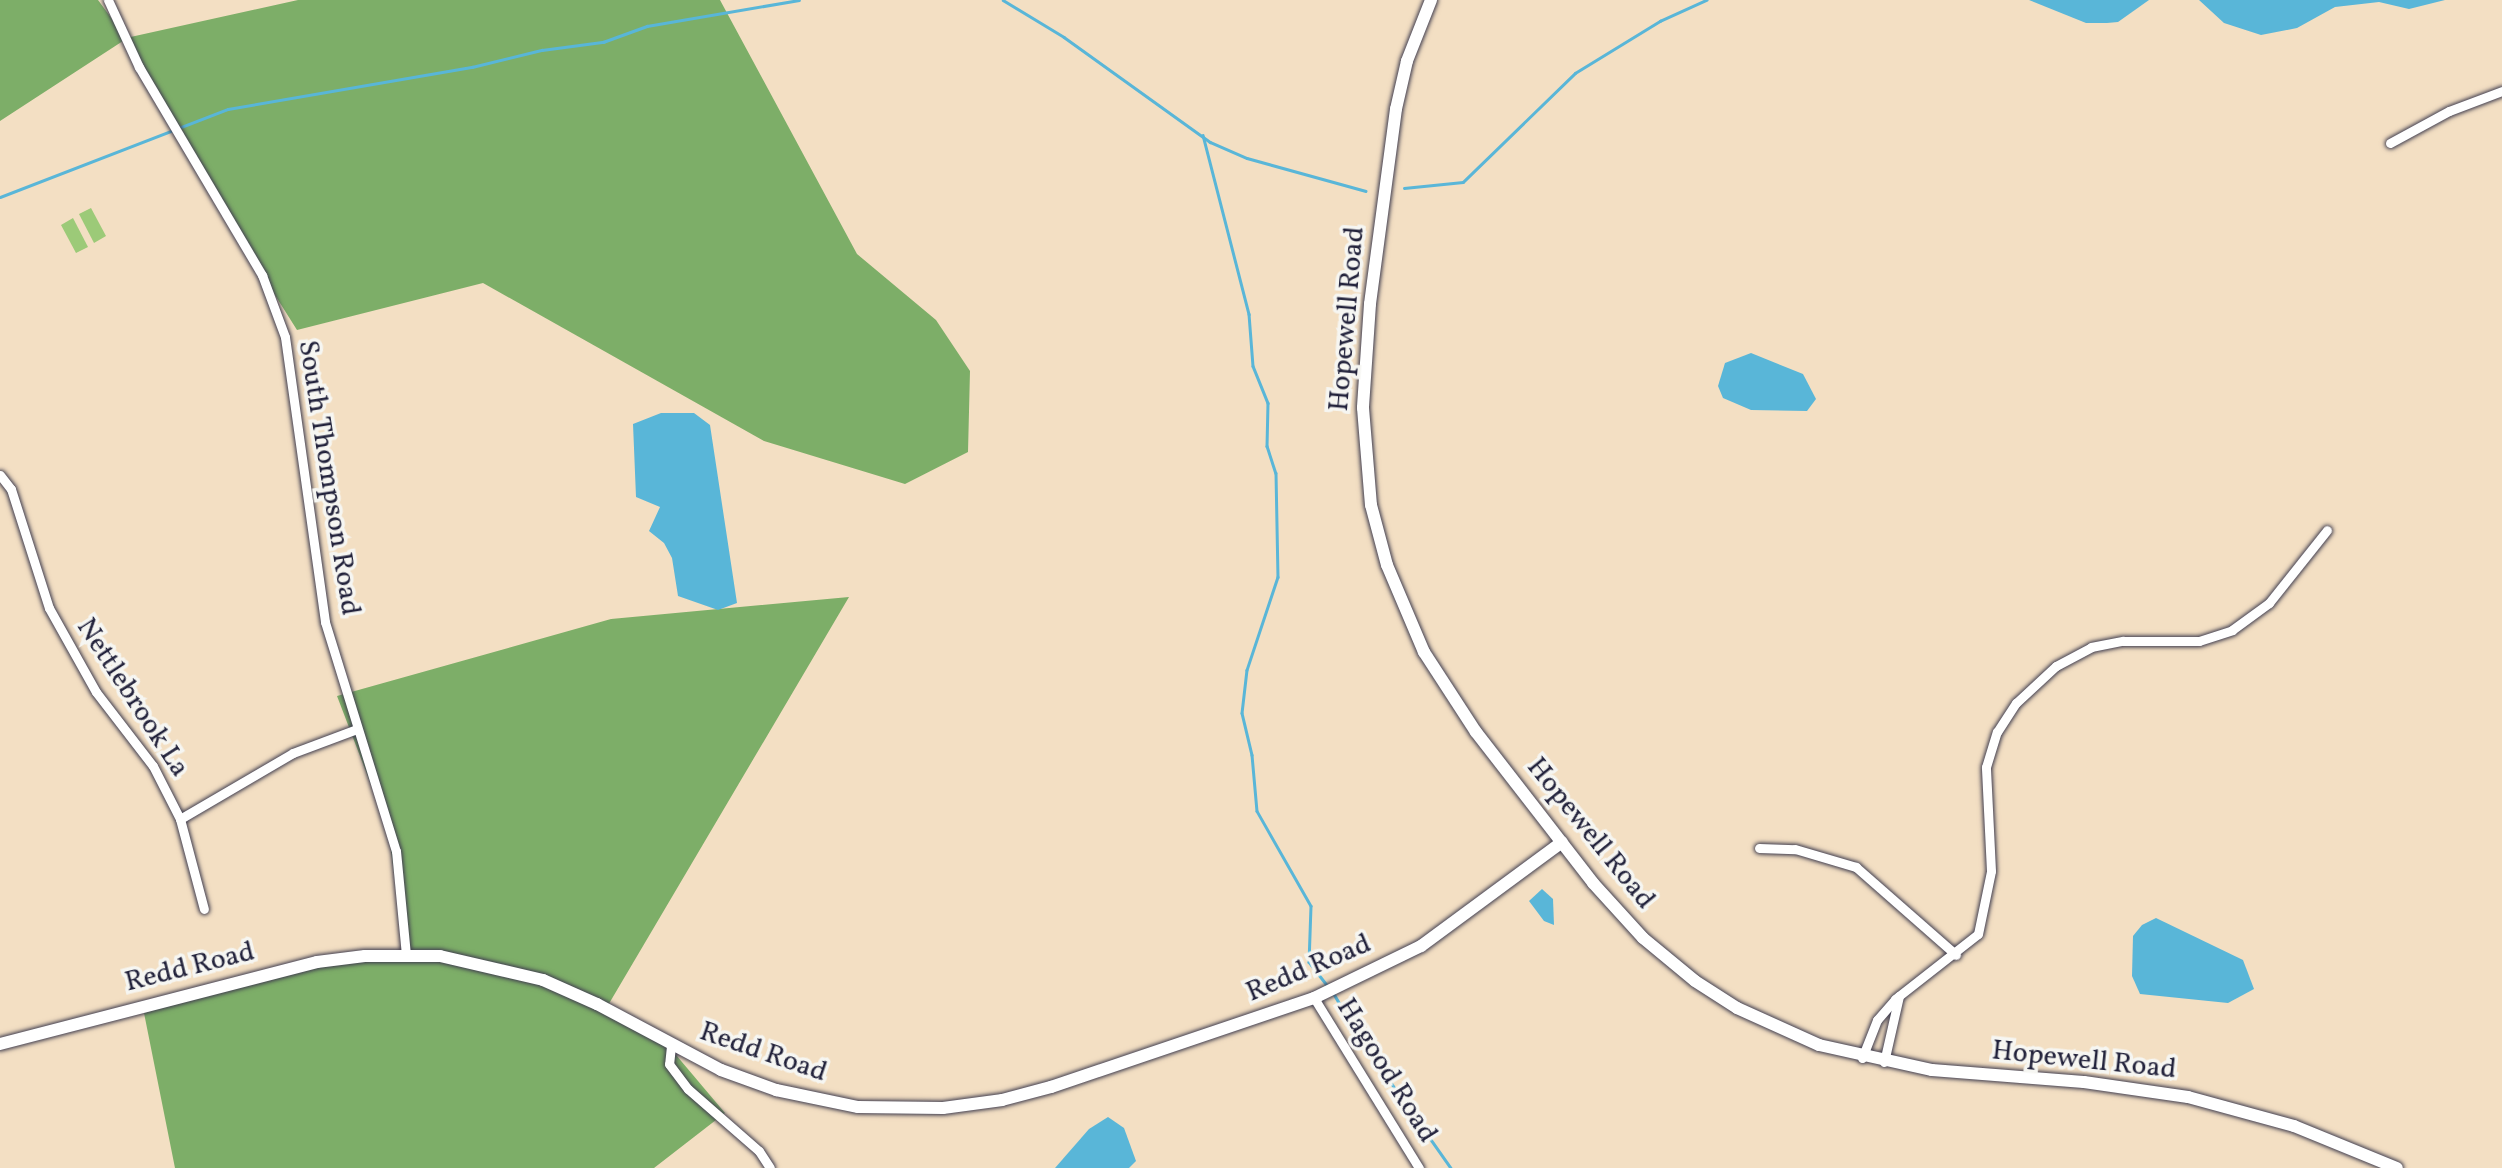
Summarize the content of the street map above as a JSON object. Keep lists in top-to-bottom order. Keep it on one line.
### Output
{"streets":{"street":["Hopewell Road","South Thompson Road","Nettlebrook La","Redd Road","Hagood Road"]},"crossings":[["Hopewell Road","Redd Road"],["South Thompson Road","Redd Road"],["Redd Road","Hagood Road"]]}
